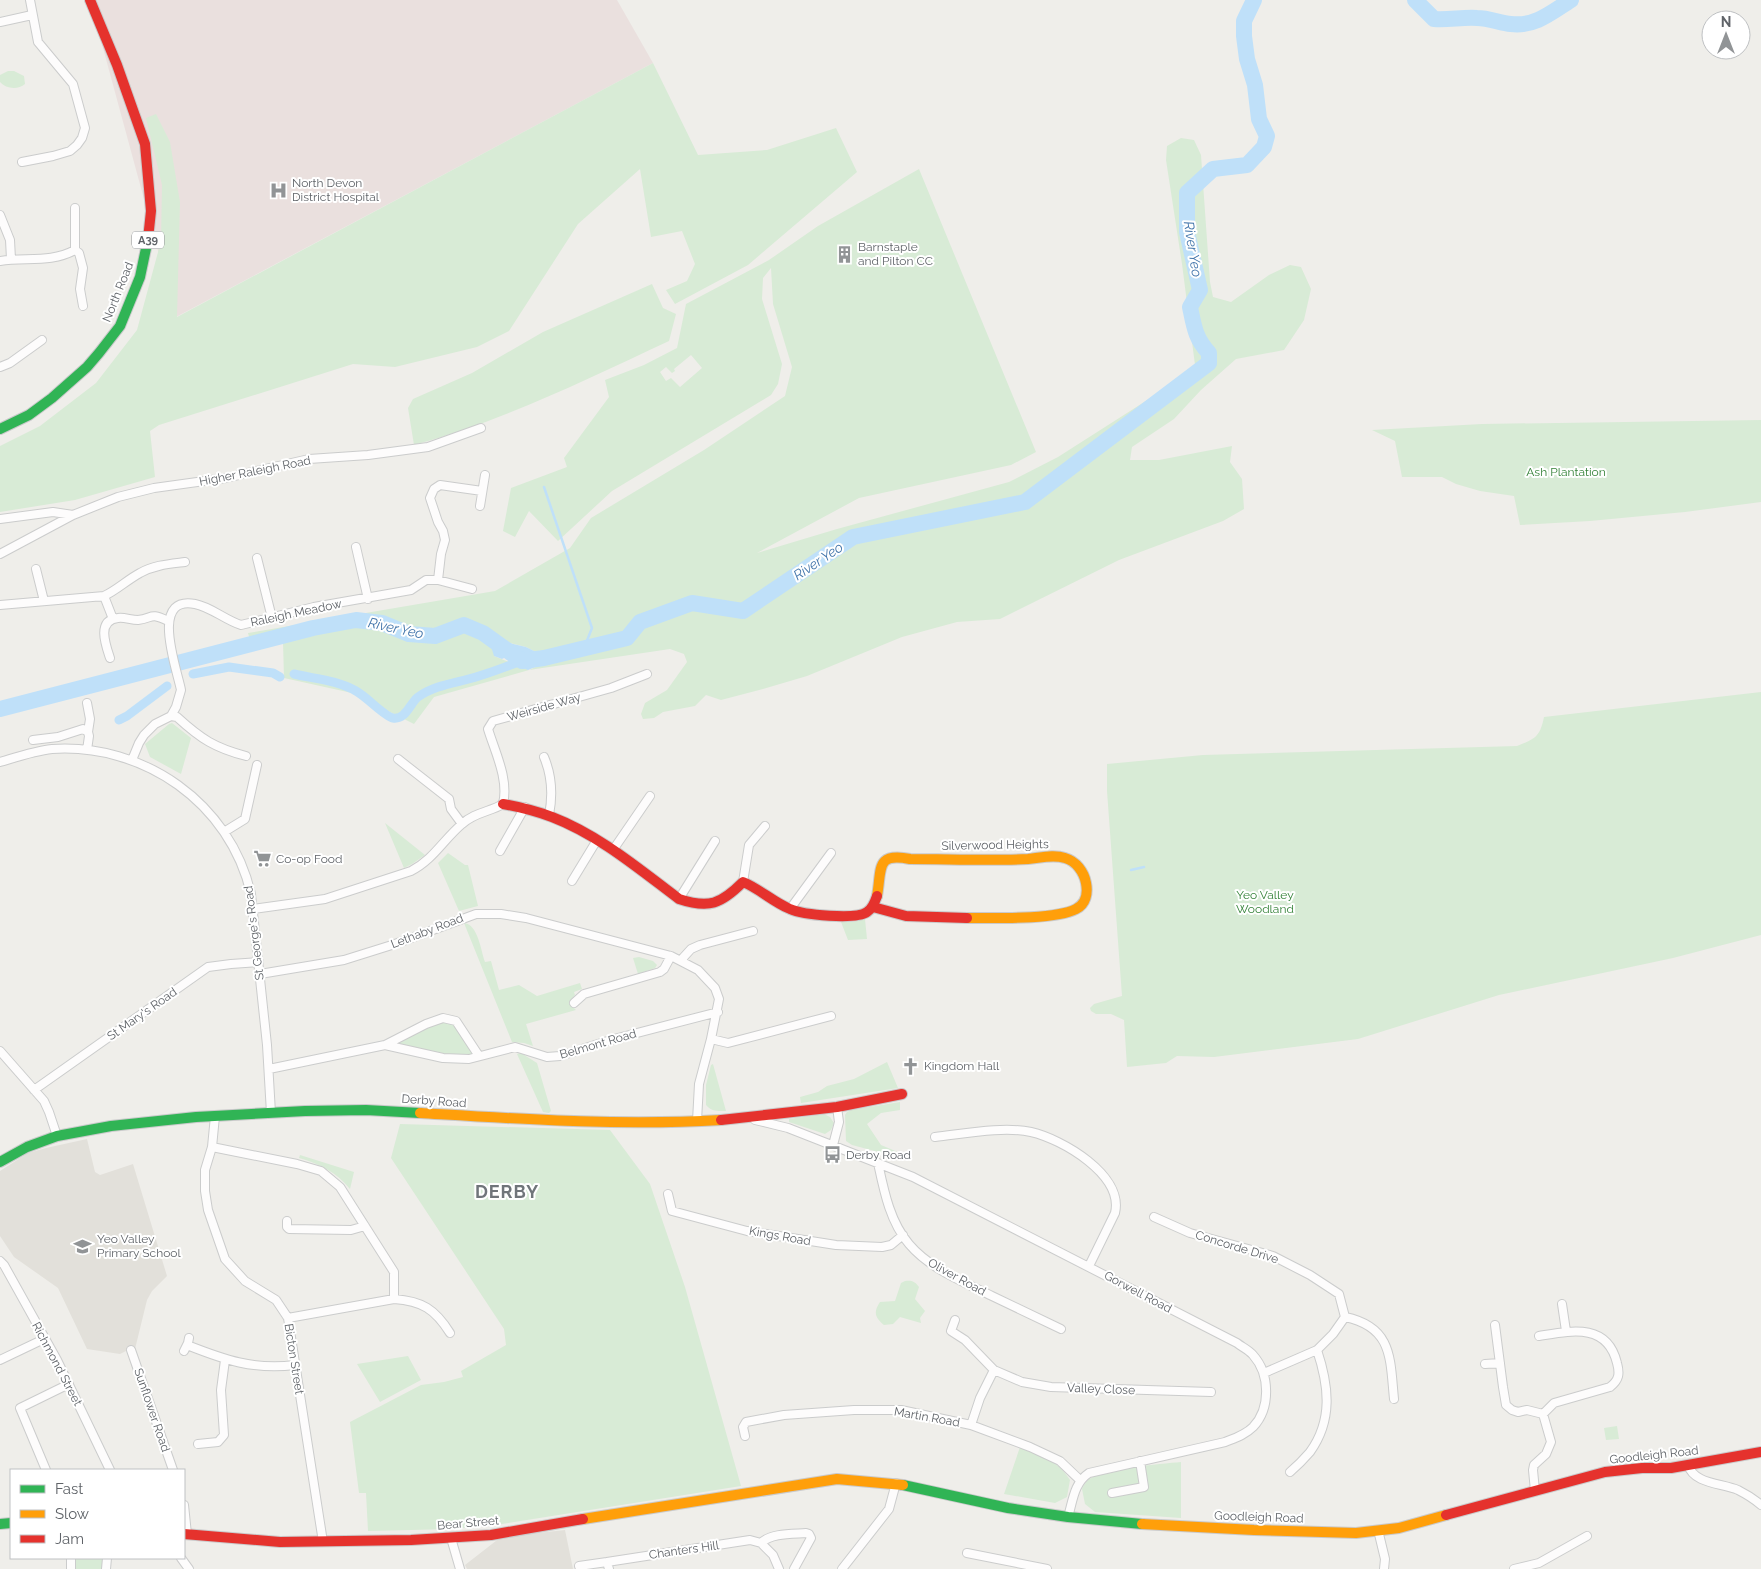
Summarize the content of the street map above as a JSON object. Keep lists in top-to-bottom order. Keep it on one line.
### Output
{"streets":{"street":["A39","North Road","Higher Raleigh Road","Raleigh Meadow","Weirside Way","Silverwood Heights","Lethaby Road","St George's Road","St Mary's Road","Belmont Road","Derby Road","Kings Road","Concorde Drive","Oliver Road","Gorwell Road","Bicton Street","Richmond Street","Valley Close","Sunflower Road","Martin Road","Goodleigh Road","Bear Street","Chanters Hill"]},"crossings":[["Lethaby Road","St George's Road"],["Lethaby Road","Belmont Road"],["St George's Road","St Mary's Road"],["St George's Road","Belmont Road"],["St George's Road","Derby Road"],["Derby Road","Gorwell Road"],["Derby Road","Bicton Street"],["Kings Road","Oliver Road"],["Oliver Road","Gorwell Road"],["Bicton Street","Bear Street"],["Goodleigh Road","Bear Street"]],"districts":["DERBY"],"water":["River Yeo"],"parks":["Ash Plantation","Yeo Valley Woodland"],"places":{"hospital":["North Devon District Hospital"],"building":["Barnstaple and Pilton CC"],"supermarket":["Co-op Food"],"church":["Kingdom Hall"],"bus stop":["Derby Road"],"school or university":["Yeo Valley Primary School"]},"legend":["Fast","Slow","Jam"],"north":"top"}
